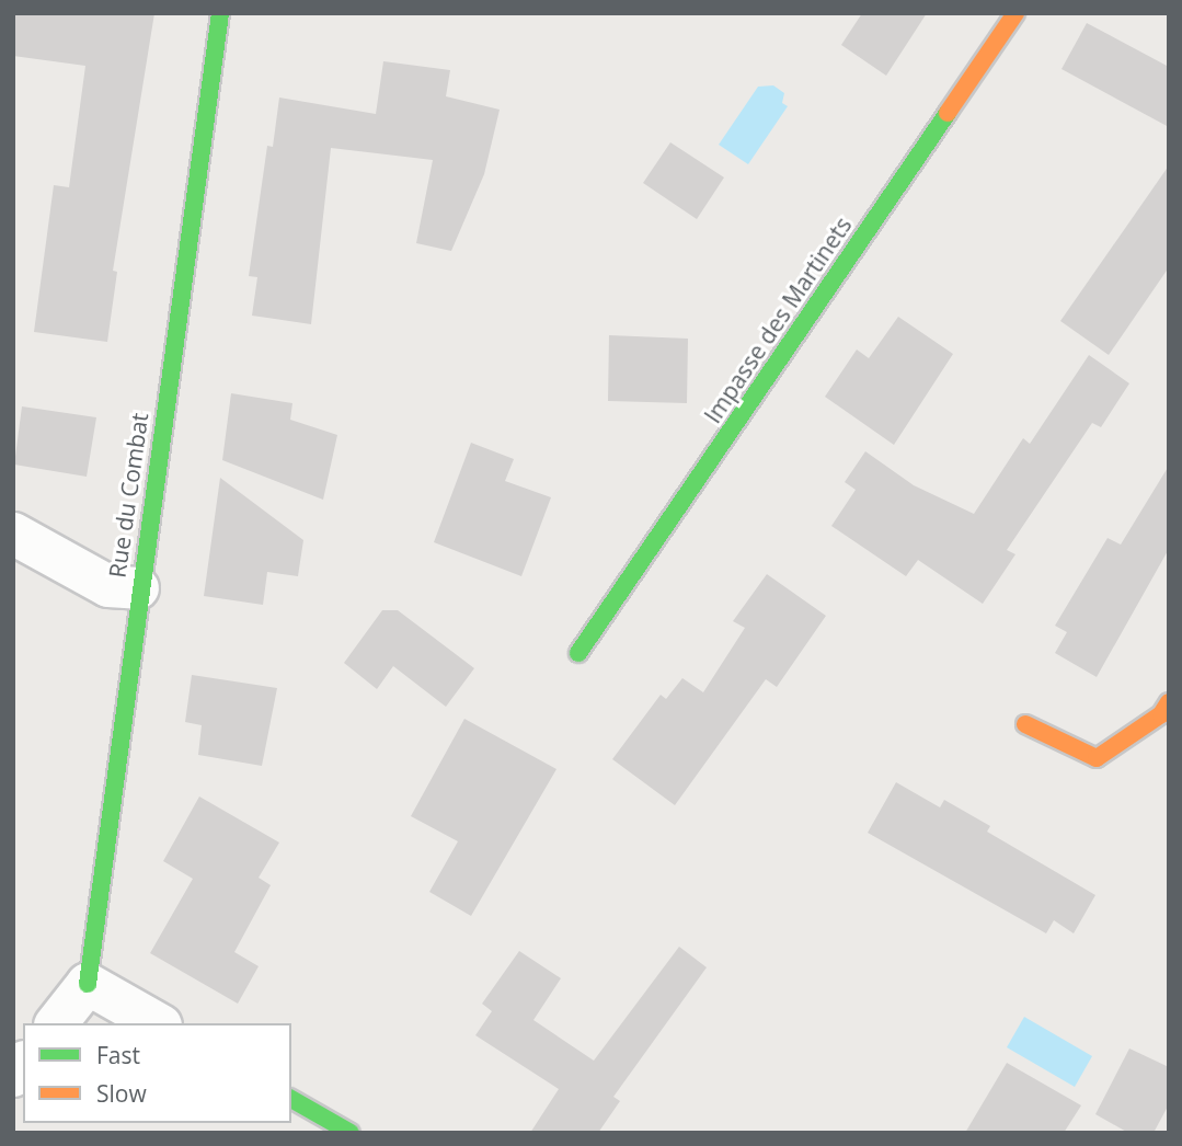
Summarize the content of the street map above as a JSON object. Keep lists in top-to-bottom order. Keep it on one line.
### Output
{"streets":{"street":["Impasse des Martinets","Rue du Combat"]},"legend":["Fast","Slow"]}
